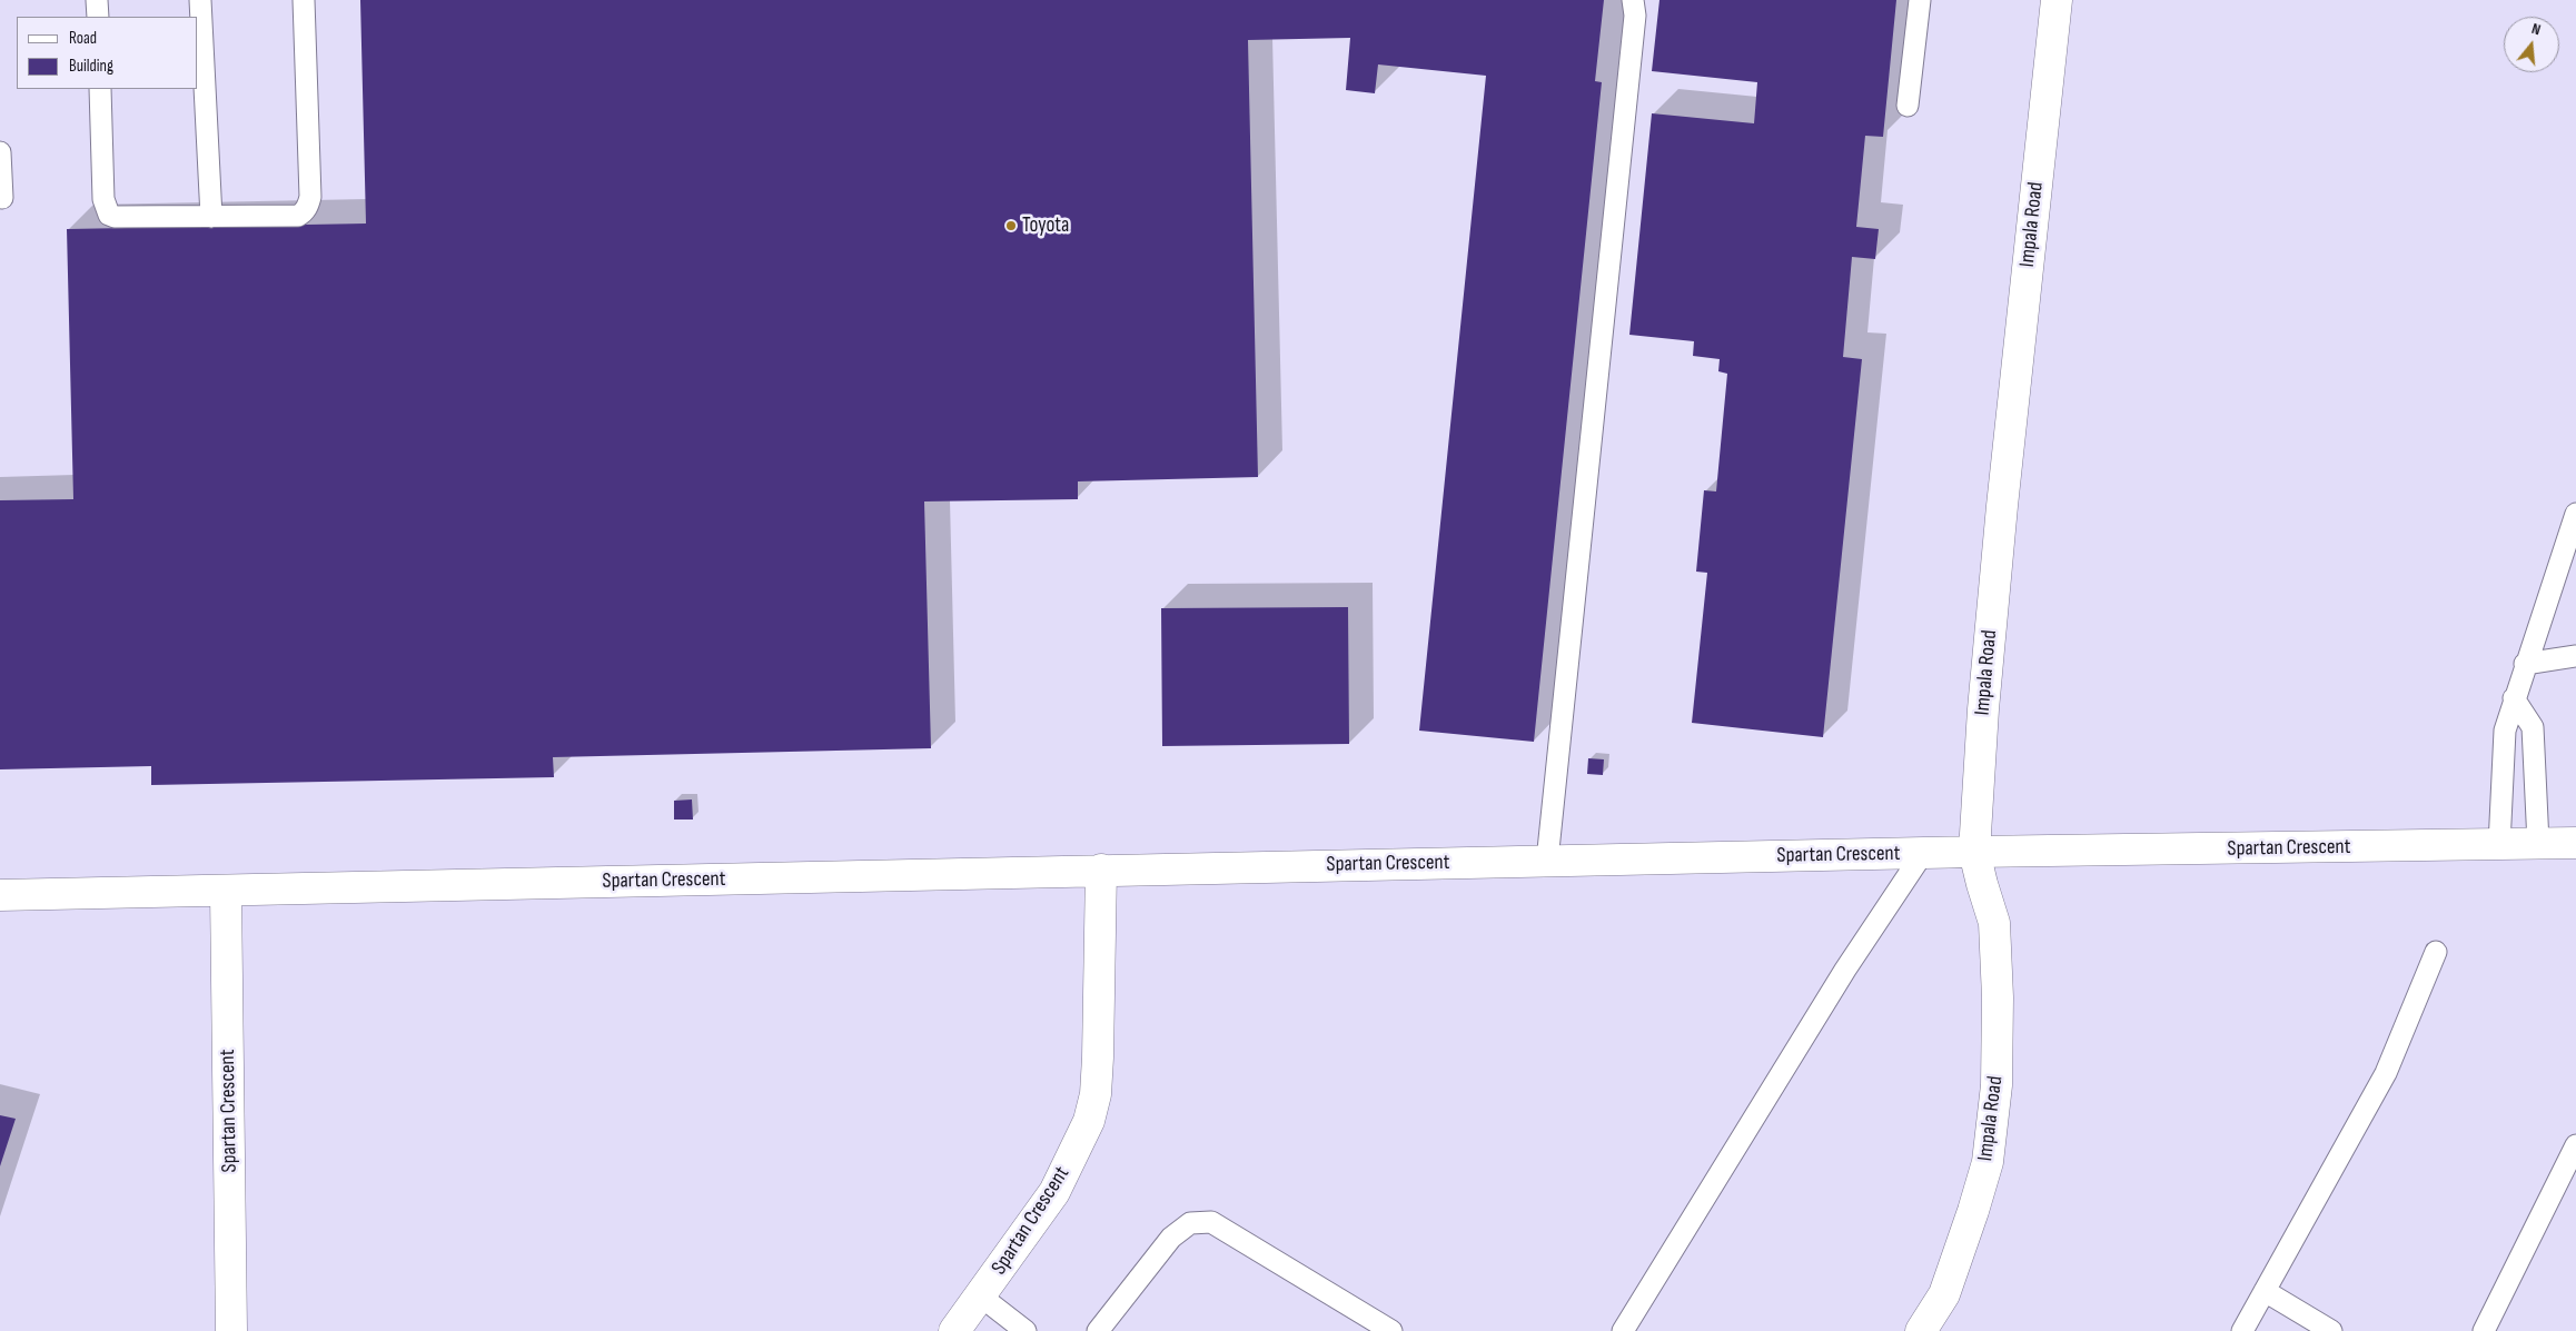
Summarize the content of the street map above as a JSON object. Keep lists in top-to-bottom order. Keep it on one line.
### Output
{"streets":{"street":["Impala Road","Spartan Crescent"]},"crossings":[["Impala Road","Spartan Crescent"]],"places":["Toyota"],"legend":["Road","Building"],"north":"top"}
